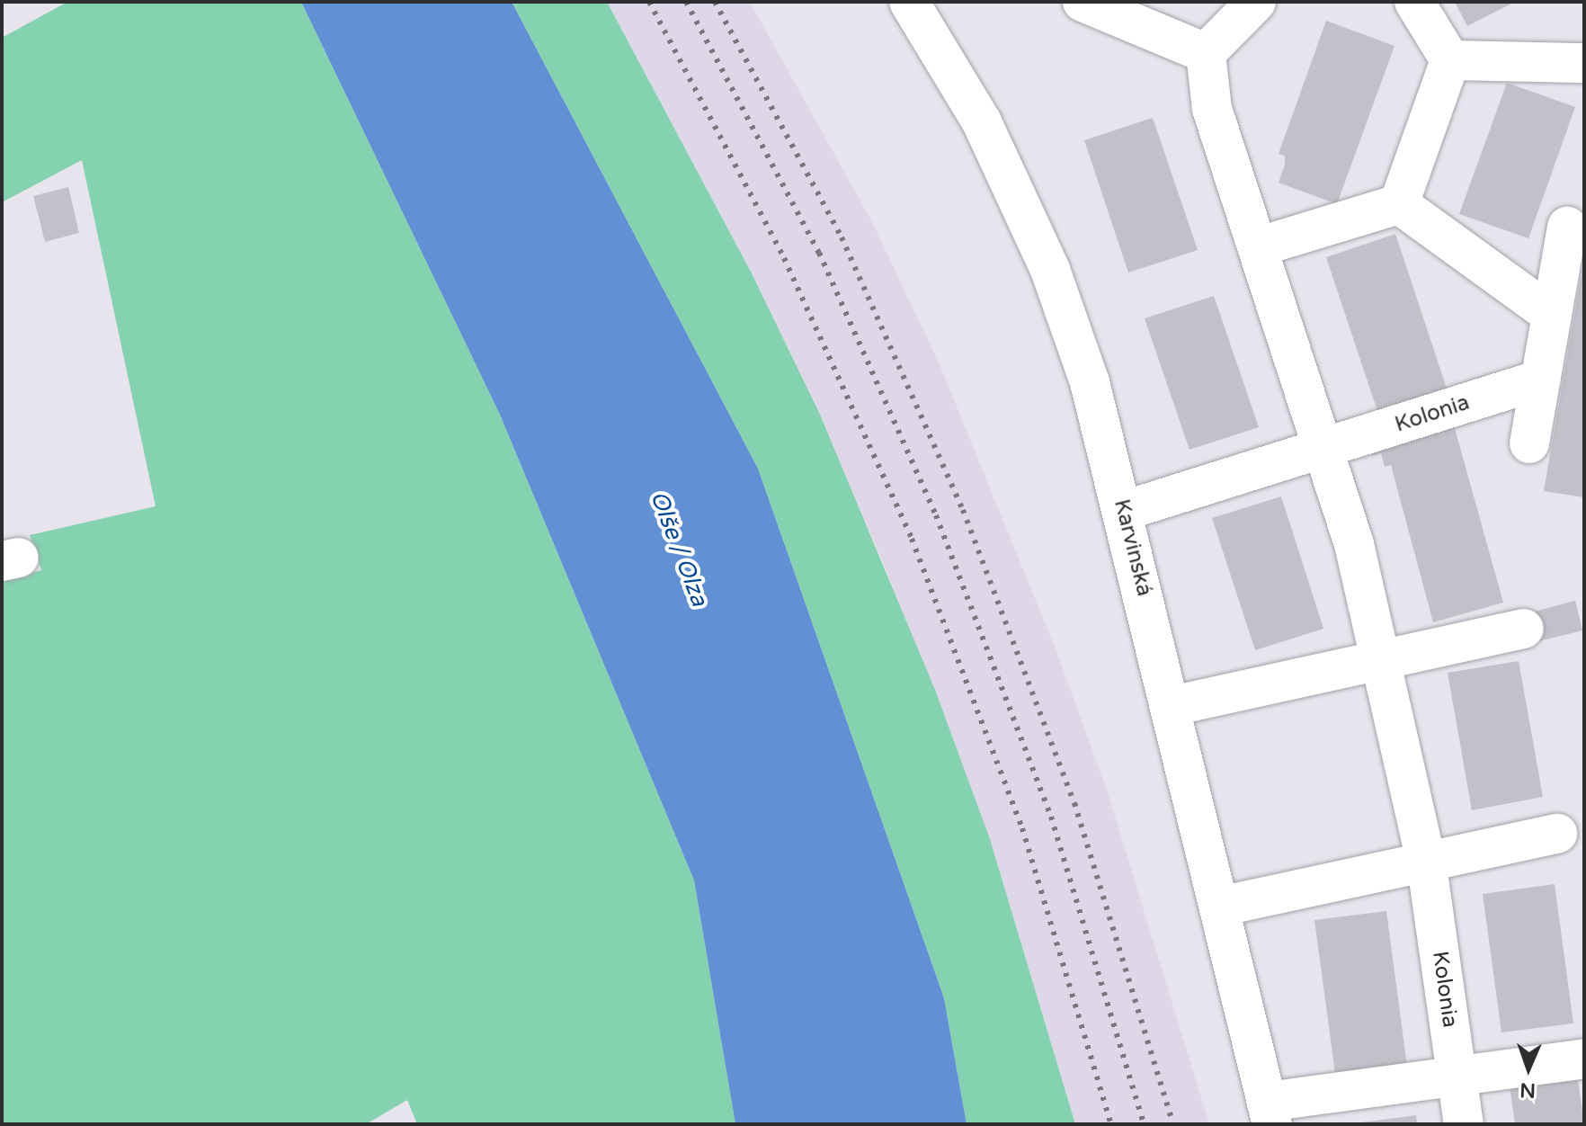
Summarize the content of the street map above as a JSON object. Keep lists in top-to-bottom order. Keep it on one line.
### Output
{"streets":{"street":["Kolonia","Karvinská"]},"crossings":[["Kolonia","Karvinská"]],"water":["Olše / Olza"],"north":"bottom"}
